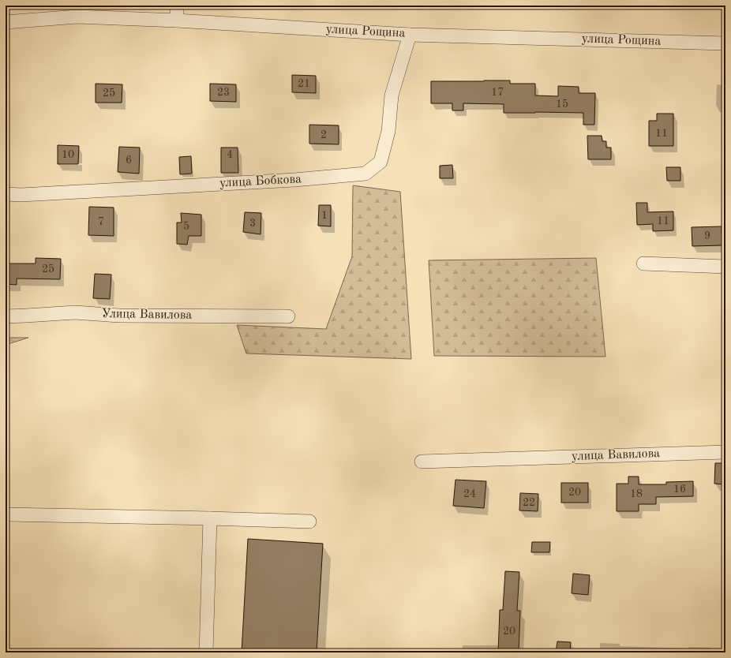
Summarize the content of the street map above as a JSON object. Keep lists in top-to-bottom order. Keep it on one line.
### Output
{"streets":{"street":["улица Рощина","улица Бобкова","Улица Вавилова","улица Вавилова"]},"crossings":[["улица Рощина","улица Бобкова"]],"house_numbers":["21","23","17","25","15","11","2","10","4","6","1","11","7","3","5","9","25","16","20","24","18","22","20"]}
